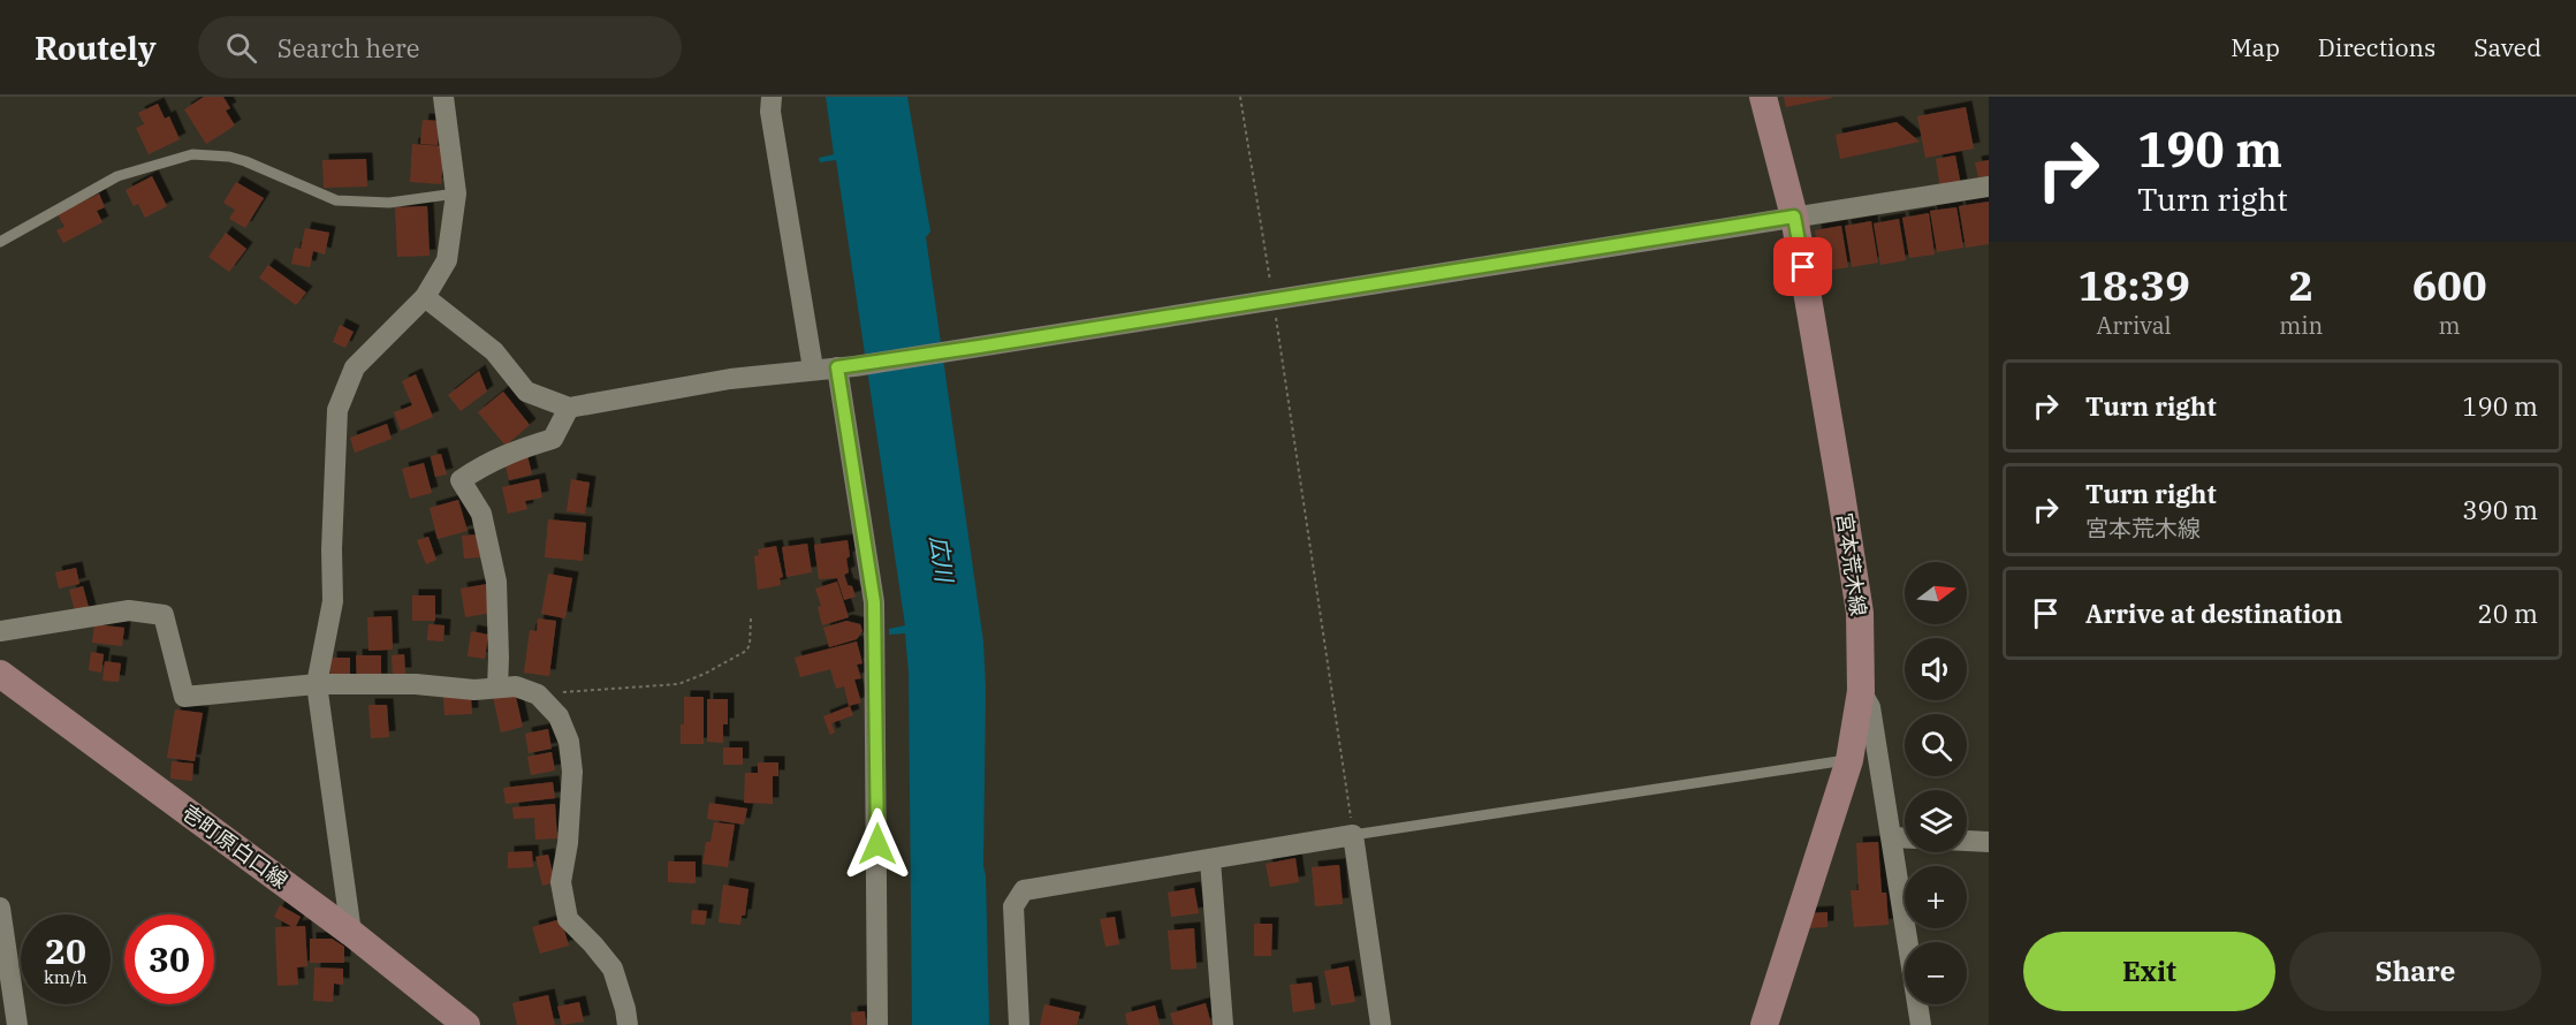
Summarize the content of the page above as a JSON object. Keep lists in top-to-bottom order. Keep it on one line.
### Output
{"streets":{"main road":["宮本荒木線","壱町原白口線"]},"water":["広川"],"north":"right","page":{"header":"Routely","search":"Search here","nav":["Map","Directions","Saved"],"turn":["190 m","Turn right"],"eta":["18:39","Arrival","2","min","600","m"],"list":[{"name":"Turn right","value":"190 m"},{"name":"Turn right","note":"宮本荒木線","value":"390 m"},{"name":"Arrive at destination","value":"20 m"}],"map_buttons":["+","−"],"speed":"20 km/h","limit":"30","buttons":["Exit","Share"]}}
